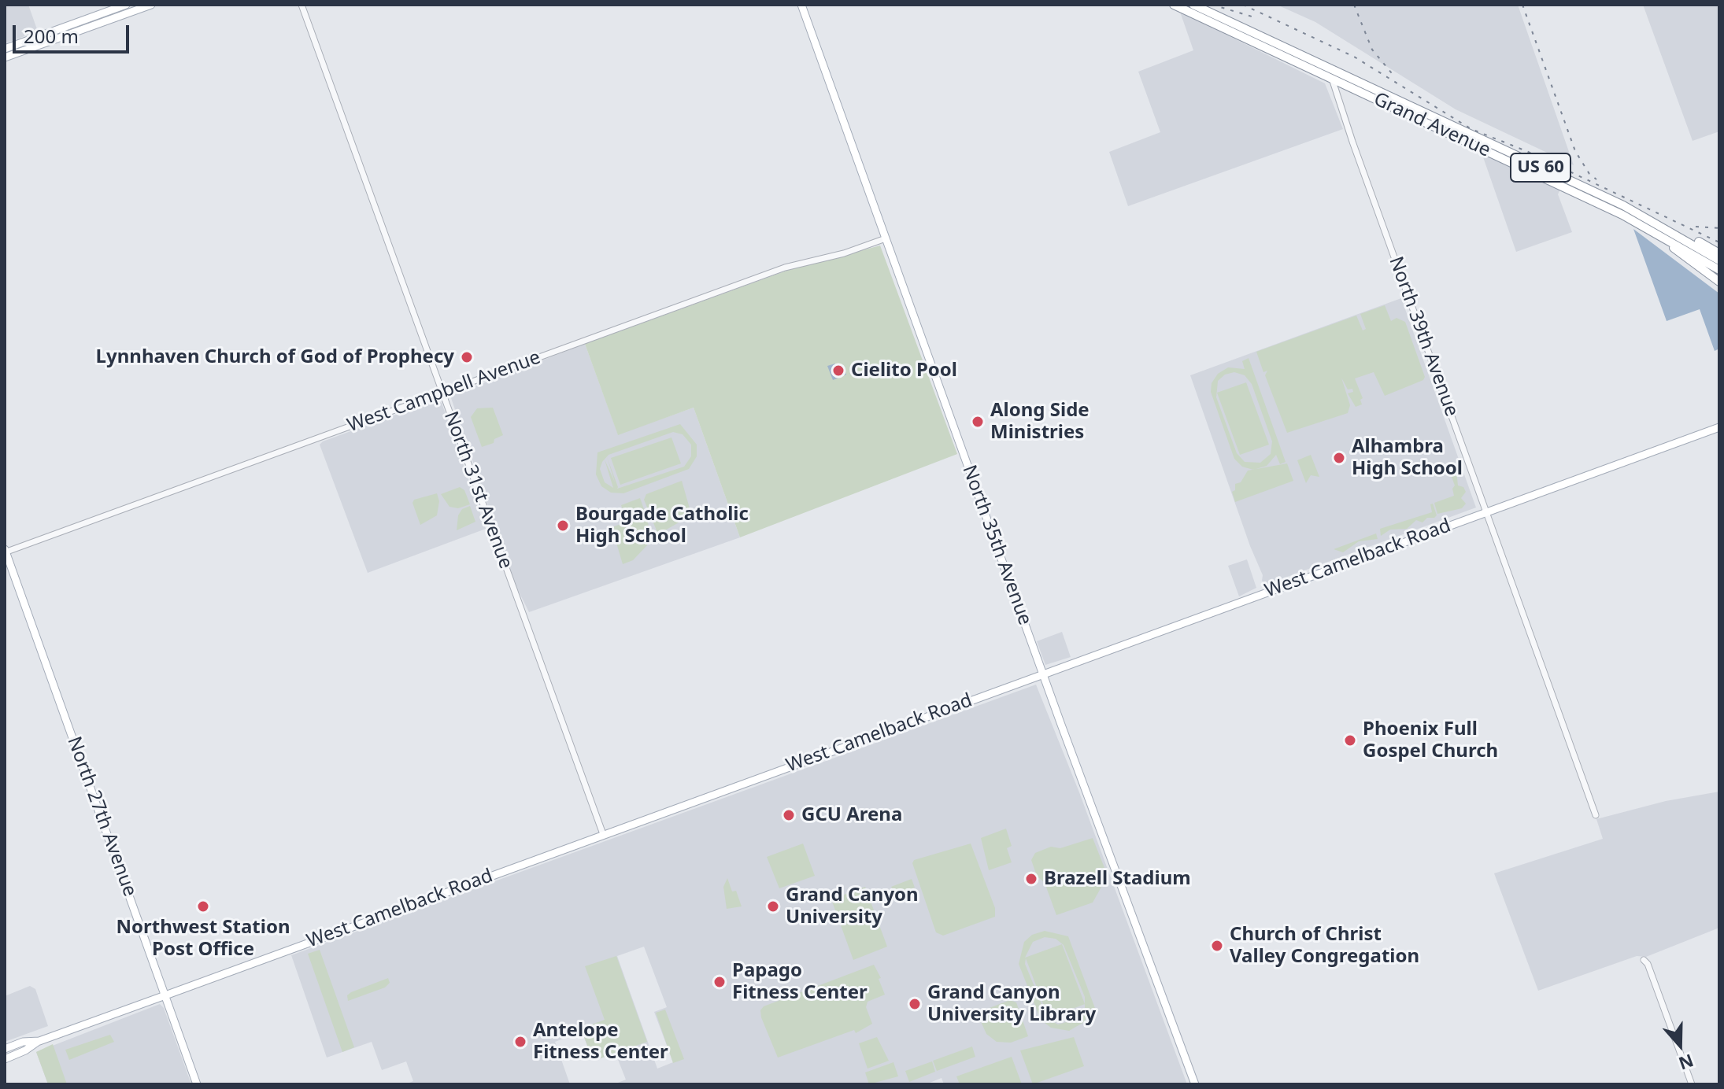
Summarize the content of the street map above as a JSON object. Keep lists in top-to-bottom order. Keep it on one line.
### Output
{"streets":{"highway":["Grand Avenue","US 60"],"main road":["North 35th Avenue","West Camelback Road","North 27th Avenue"],"street":["North 39th Avenue","West Campbell Avenue","North 31st Avenue"]},"crossings":[["Grand Avenue","North 39th Avenue"],["North 39th Avenue","West Camelback Road"],["West Campbell Avenue","North 31st Avenue"],["West Campbell Avenue","North 35th Avenue"],["West Campbell Avenue","North 27th Avenue"],["North 31st Avenue","West Camelback Road"],["North 35th Avenue","West Camelback Road"],["West Camelback Road","North 27th Avenue"]],"places":["Lynnhaven Church of God of Prophecy","Cielito Pool","Along Side Ministries","Alhambra High School","Bourgade Catholic High School","Phoenix Full Gospel Church","GCU Arena","Brazell Stadium","Northwest Station Post Office","Grand Canyon University","Church of Christ Valley Congregation","Papago Fitness Center","Grand Canyon University Library","Antelope Fitness Center"],"scale_bar":"200 m","north":"bottom"}
